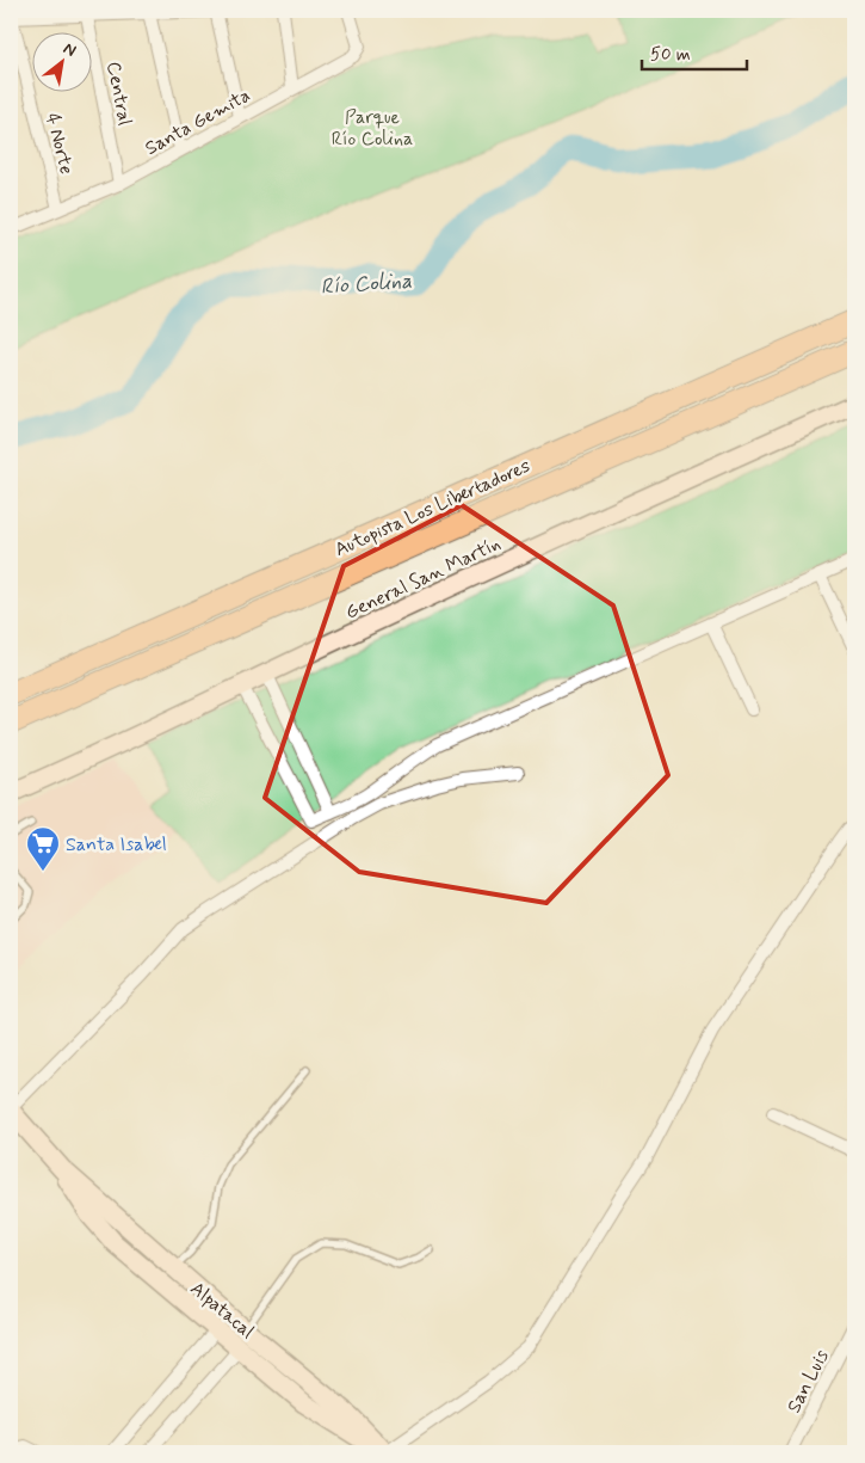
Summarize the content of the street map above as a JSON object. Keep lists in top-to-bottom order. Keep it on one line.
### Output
{"streets":{"highway":["Autopista Los Libertadores"],"street":["Central","Santa Gemita","4 Norte","General San Martín","Alpatacal","San Luis"]},"crossings":[["Central","Santa Gemita"],["Santa Gemita","4 Norte"]],"water":["Río Colina"],"parks":["Parque Río Colina"],"places":{"supermarket":["Santa Isabel"]},"scale_bar":"50 m","north":"top right"}
